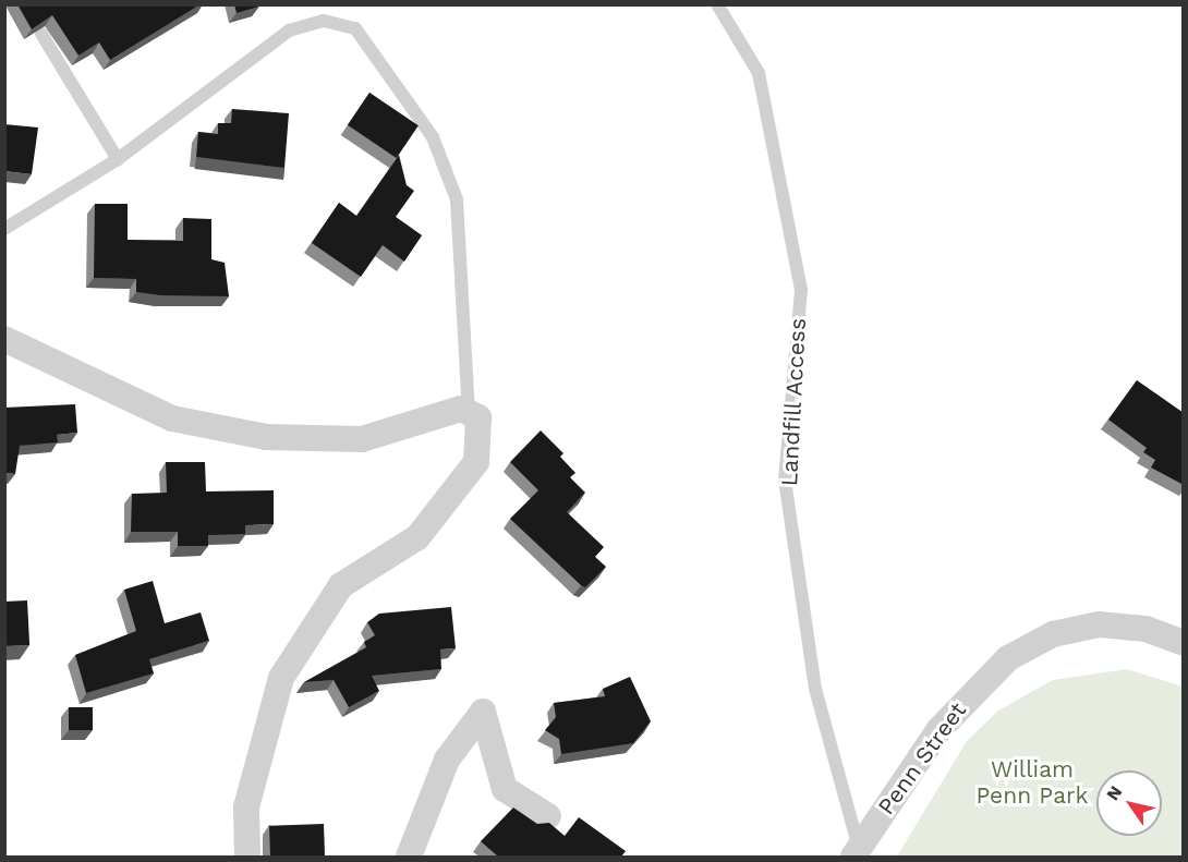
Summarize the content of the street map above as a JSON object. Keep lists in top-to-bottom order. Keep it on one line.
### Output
{"streets":{"street":["Penn Street"],"lane":["Landfill Access"]},"crossings":[["Landfill Access","Penn Street"]],"parks":["William Penn Park"],"north":"top left"}
